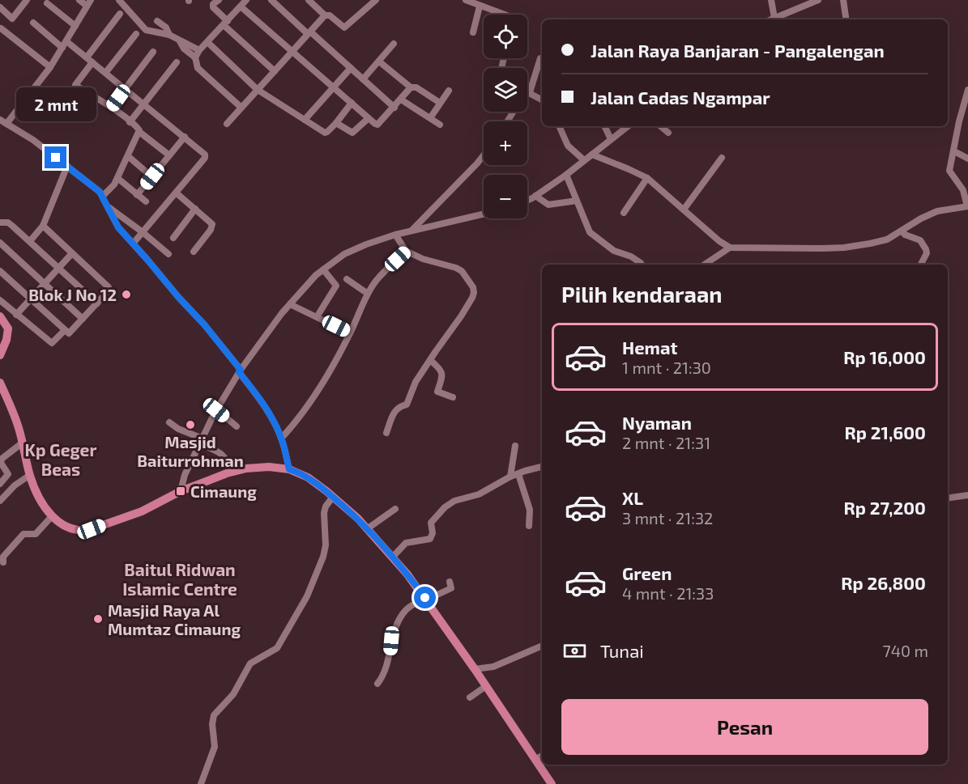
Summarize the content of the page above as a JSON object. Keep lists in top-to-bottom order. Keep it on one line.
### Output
{"districts":["Kp Geger Beas","Baitul Ridwan Islamic Centre"],"places":{"other":["Blok J No 12","Masjid Baiturrohman","Masjid Raya Al Mumtaz Cimaung"],"transit":["Cimaung"]},"page":{"map_buttons":["+","−"],"banner":["Jalan Raya Banjaran - Pangalengan","Jalan Cadas Ngampar"],"bubble":"2 mnt","heading":"Pilih kendaraan","list":[{"name":"Hemat","note":"1 mnt · 21:30","value":"Rp 16,000"},{"name":"Nyaman","note":"2 mnt · 21:31","value":"Rp 21,600"},{"name":"XL","note":"3 mnt · 21:32","value":"Rp 27,200"},{"name":"Green","note":"4 mnt · 21:33","value":"Rp 26,800"}],"pay":["Tunai","740 m"],"buttons":"Pesan"}}
